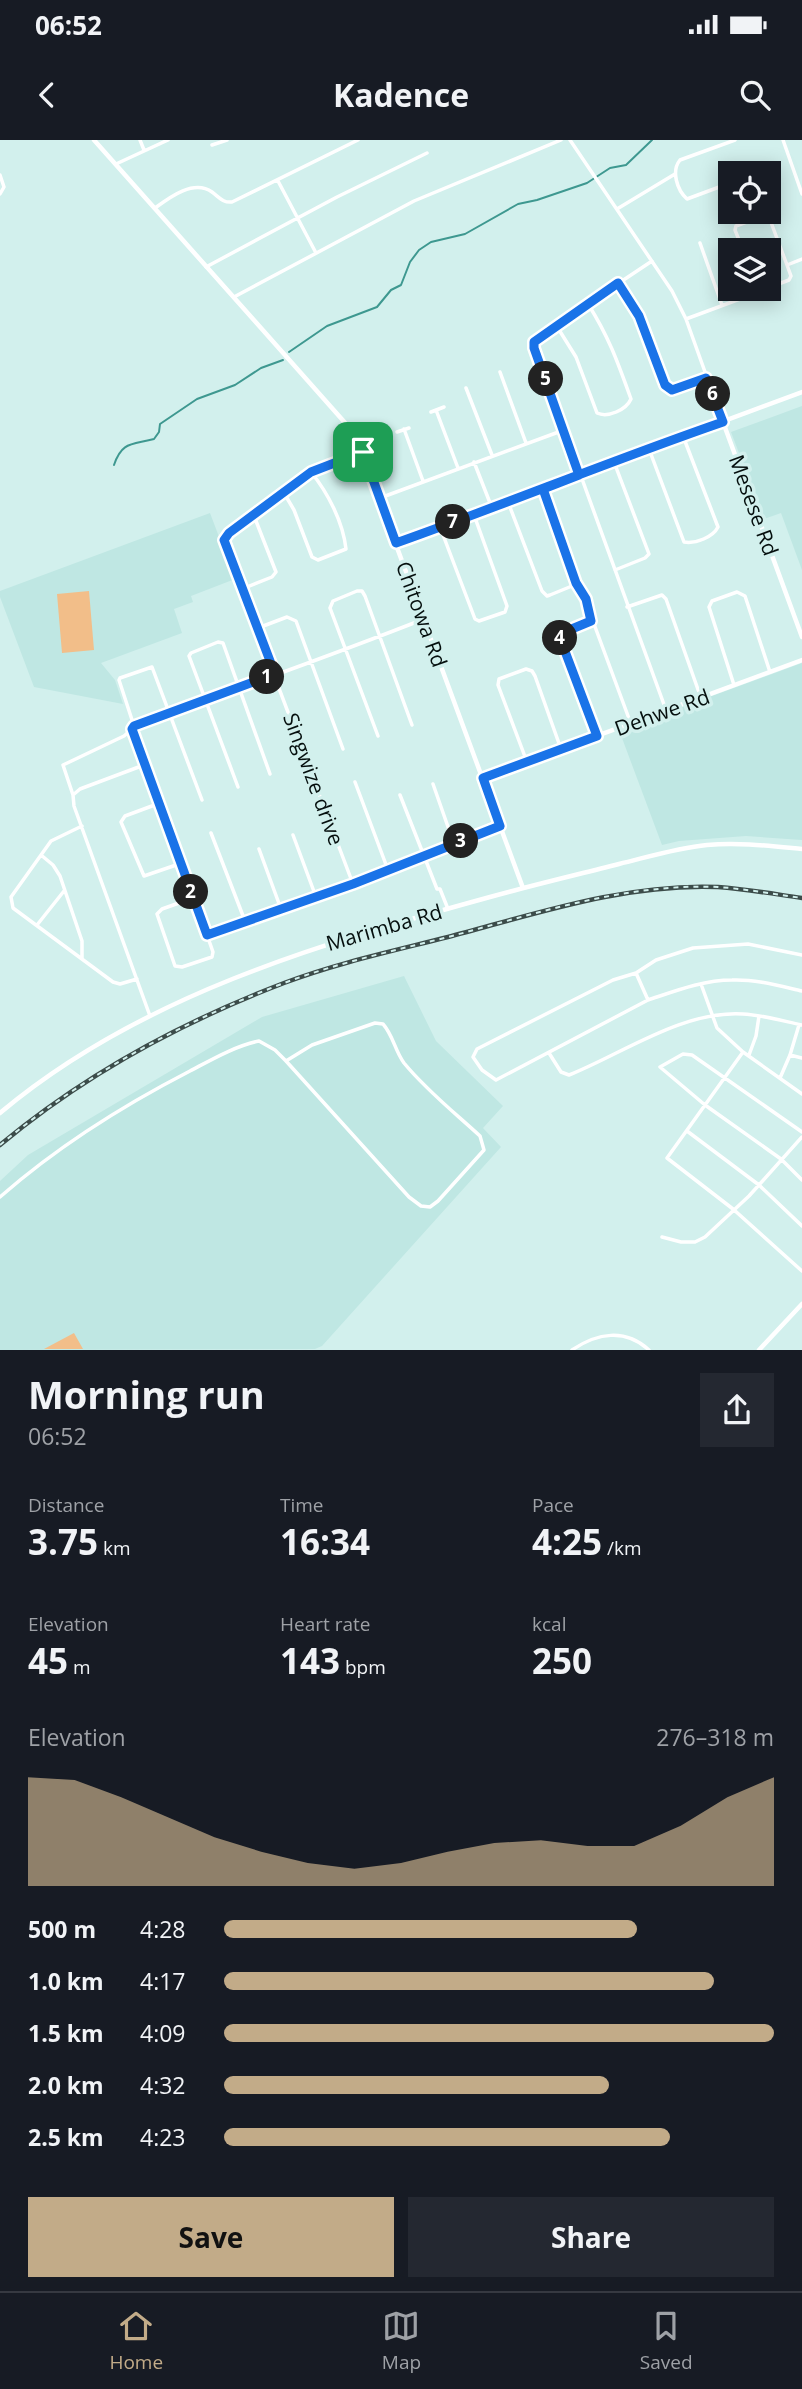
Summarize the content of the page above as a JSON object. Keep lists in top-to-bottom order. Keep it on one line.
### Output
{"streets":{"street":["Mesese Rd","Chitowa Rd","Dehwe Rd","Singwize drive","Marimba Rd"]},"crossings":[["Chitowa Rd","Dehwe Rd"],["Chitowa Rd","Marimba Rd"]],"page":{"status":"06:52","header":"Kadence","pins":["5","6","7","4","1","3","2"],"heading":["Morning run","06:52"],"stats":[["Distance","3.75 km"],["Time","16:34"],["Pace","4:25 /km"],["Elevation","45 m"],["Heart rate","143 bpm"],["kcal","250"]],"chart":["Elevation","276–318 m"],"list":[{"name":"500 m","note":"4:28"},{"name":"1.0 km","note":"4:17"},{"name":"1.5 km","note":"4:09"},{"name":"2.0 km","note":"4:32"},{"name":"2.5 km","note":"4:23"}],"buttons":["Save","Share"],"tabs":["Home","Map","Saved"]}}
